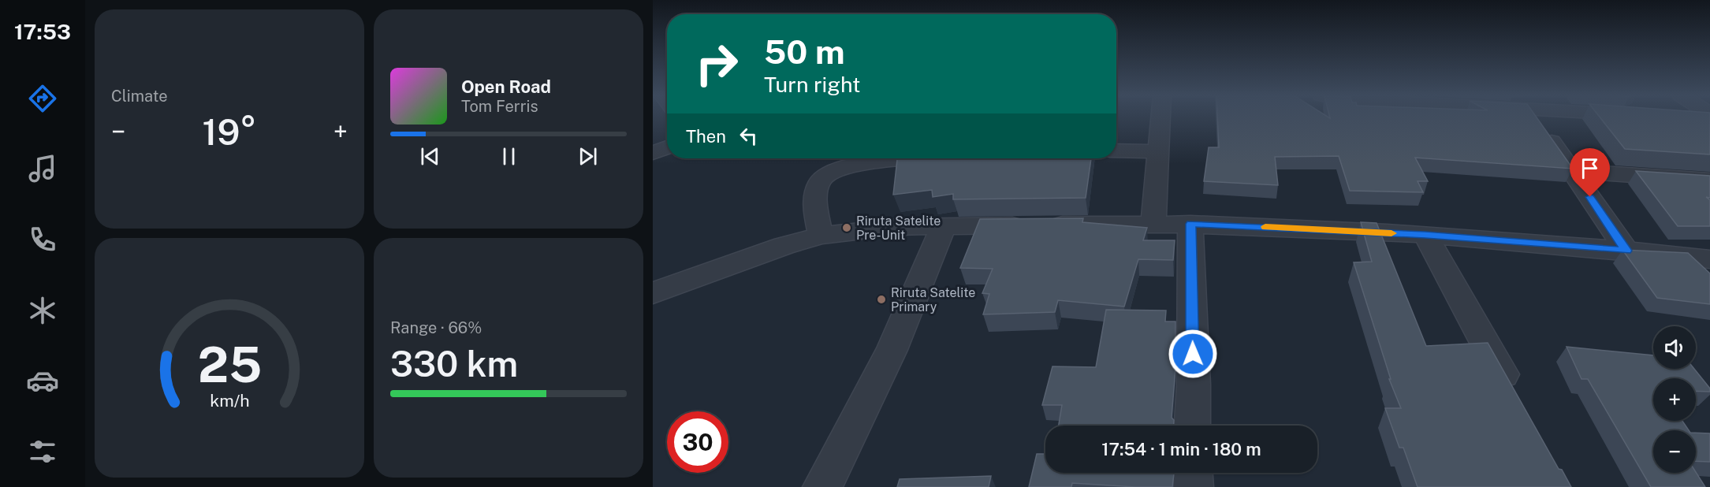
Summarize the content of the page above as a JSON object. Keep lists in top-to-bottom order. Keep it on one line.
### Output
{"places":["Riruta Satelite Pre-Unit","Riruta Satelite Primary"],"page":{"tabs":"17:53","tile":["Climate",["Range · 66%","330 km"]],"turn":["50 m","Turn right"],"song":["Open Road","Tom Ferris"],"heat":["−","19°","+"],"then":"Then","map_buttons":["+","−"],"limit":"30","trip":"17:54 · 1 min · 180 m","gauge":["25","km/h"]}}
